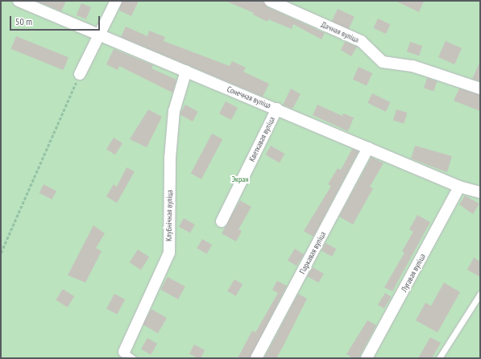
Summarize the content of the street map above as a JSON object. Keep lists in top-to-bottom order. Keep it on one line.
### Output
{"streets":{"street":["Дачная вуліца","Сонечная вуліца","Кветкавая вуліца","Клубнічная вуліца","Паркавая вуліца","Лугавая вуліца"]},"crossings":[["Сонечная вуліца","Кветкавая вуліца"],["Сонечная вуліца","Клубнічная вуліца"],["Сонечная вуліца","Паркавая вуліца"],["Сонечная вуліца","Лугавая вуліца"]],"parks":["Экран"],"scale_bar":"50 m"}
